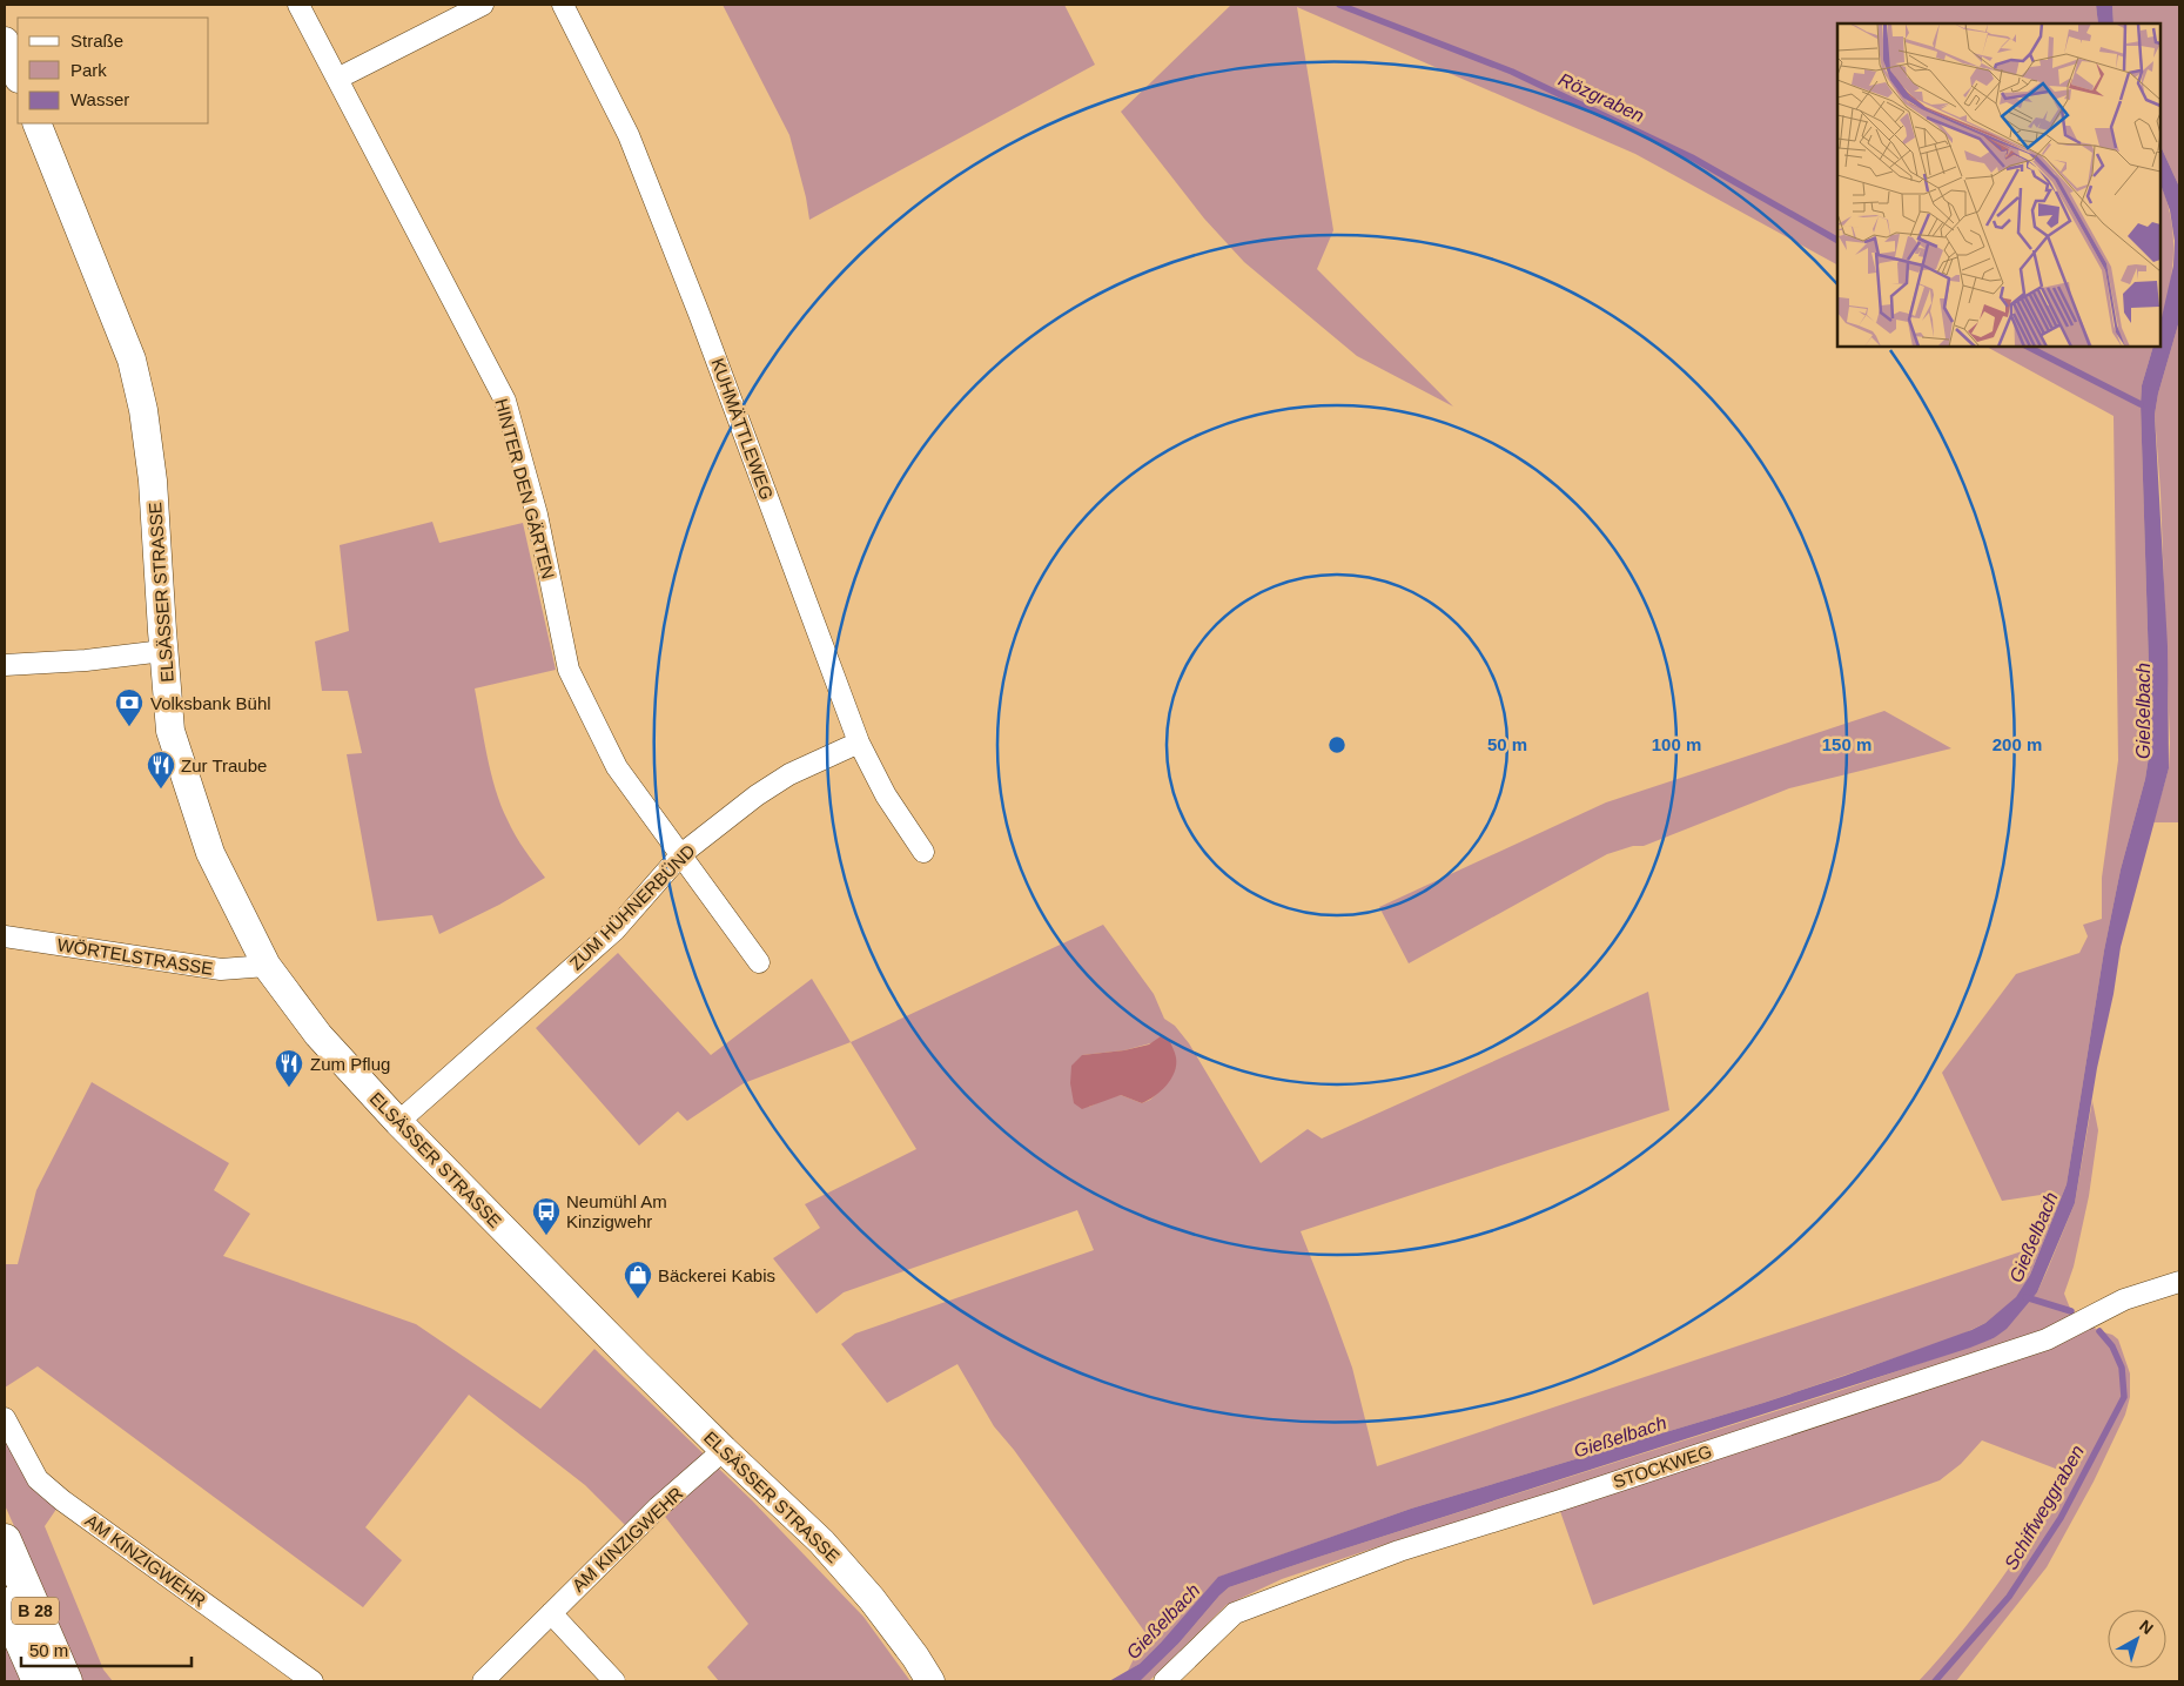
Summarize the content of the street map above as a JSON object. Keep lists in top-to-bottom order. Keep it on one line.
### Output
{"streets":{"highway":["B 28"],"street":["KUHMÄTTLEWEG","HINTER DEN GÄRTEN","ELSÄSSER STRASSE","ZUM HÜHNERBÜND","WÖRTELSTRASSE","STOCKWEG","AM KINZIGWEHR"]},"crossings":[["KUHMÄTTLEWEG","ZUM HÜHNERBÜND"],["HINTER DEN GÄRTEN","ZUM HÜHNERBÜND"],["ELSÄSSER STRASSE","ZUM HÜHNERBÜND"],["ELSÄSSER STRASSE","WÖRTELSTRASSE"],["ELSÄSSER STRASSE","AM KINZIGWEHR"]],"water":["Rözgraben","Gießelbach","Schiffweggraben"],"places":{"bank":["Volksbank Bühl"],"restaurant":["Zur Traube","Zum Pflug"],"bus stop":["Neumühl Am Kinzigwehr"],"shop":["Bäckerei Kabis"]},"legend":["Straße","Park","Wasser"],"scale_bar":"50 m","north":"top right","rings":["50 m","100 m","150 m","200 m"]}
